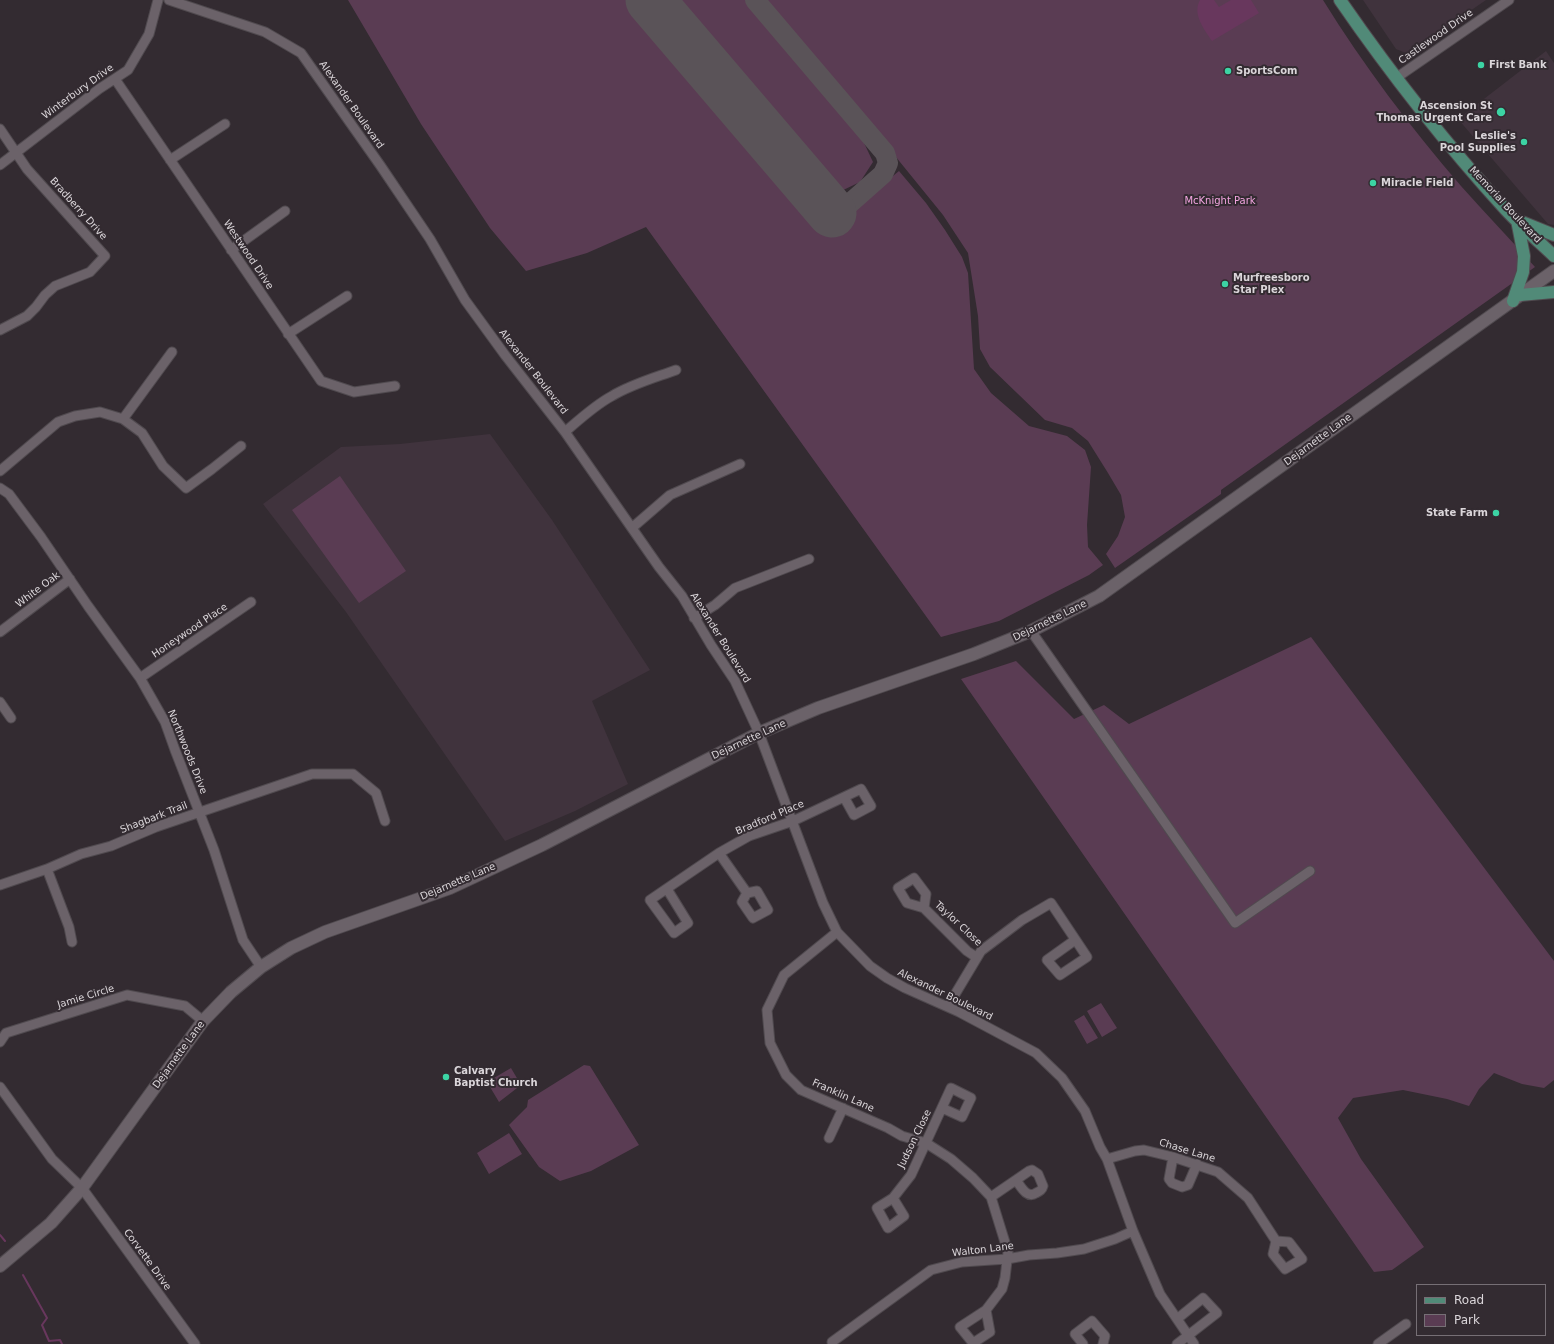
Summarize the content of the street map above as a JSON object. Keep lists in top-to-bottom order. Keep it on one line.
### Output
{"streets":{"main road":["Memorial Boulevard","Dejarnette Lane"],"street":["Castlewood Drive","Winterbury Drive","Alexander Boulevard","Bradberry Drive","Westwood Drive","White Oak","Honeywood Place","Northwoods Drive","Shagbark Trail","Bradford Place","Taylor Close","Jamie Circle","Franklin Lane","Judson Close","Chase Lane","Walton Lane","Corvette Drive"]},"crossings":[["Castlewood Drive","Memorial Boulevard"],["Winterbury Drive","Bradberry Drive"],["Winterbury Drive","Westwood Drive"],["Alexander Boulevard","Dejarnette Lane"],["Alexander Boulevard","Bradford Place"],["Alexander Boulevard","Franklin Lane"],["Alexander Boulevard","Chase Lane"],["Alexander Boulevard","Walton Lane"],["Dejarnette Lane","Northwoods Drive"],["Dejarnette Lane","Jamie Circle"],["Dejarnette Lane","Corvette Drive"],["White Oak","Northwoods Drive"],["Honeywood Place","Northwoods Drive"],["Northwoods Drive","Shagbark Trail"],["Franklin Lane","Judson Close"],["Franklin Lane","Walton Lane"]],"parks":["McKnight Park"],"places":["First Bank","SportsCom","Ascension St Thomas Urgent Care","Leslie's Pool Supplies","Miracle Field","Murfreesboro Star Plex","State Farm","Calvary Baptist Church"],"legend":["Road","Park"]}
